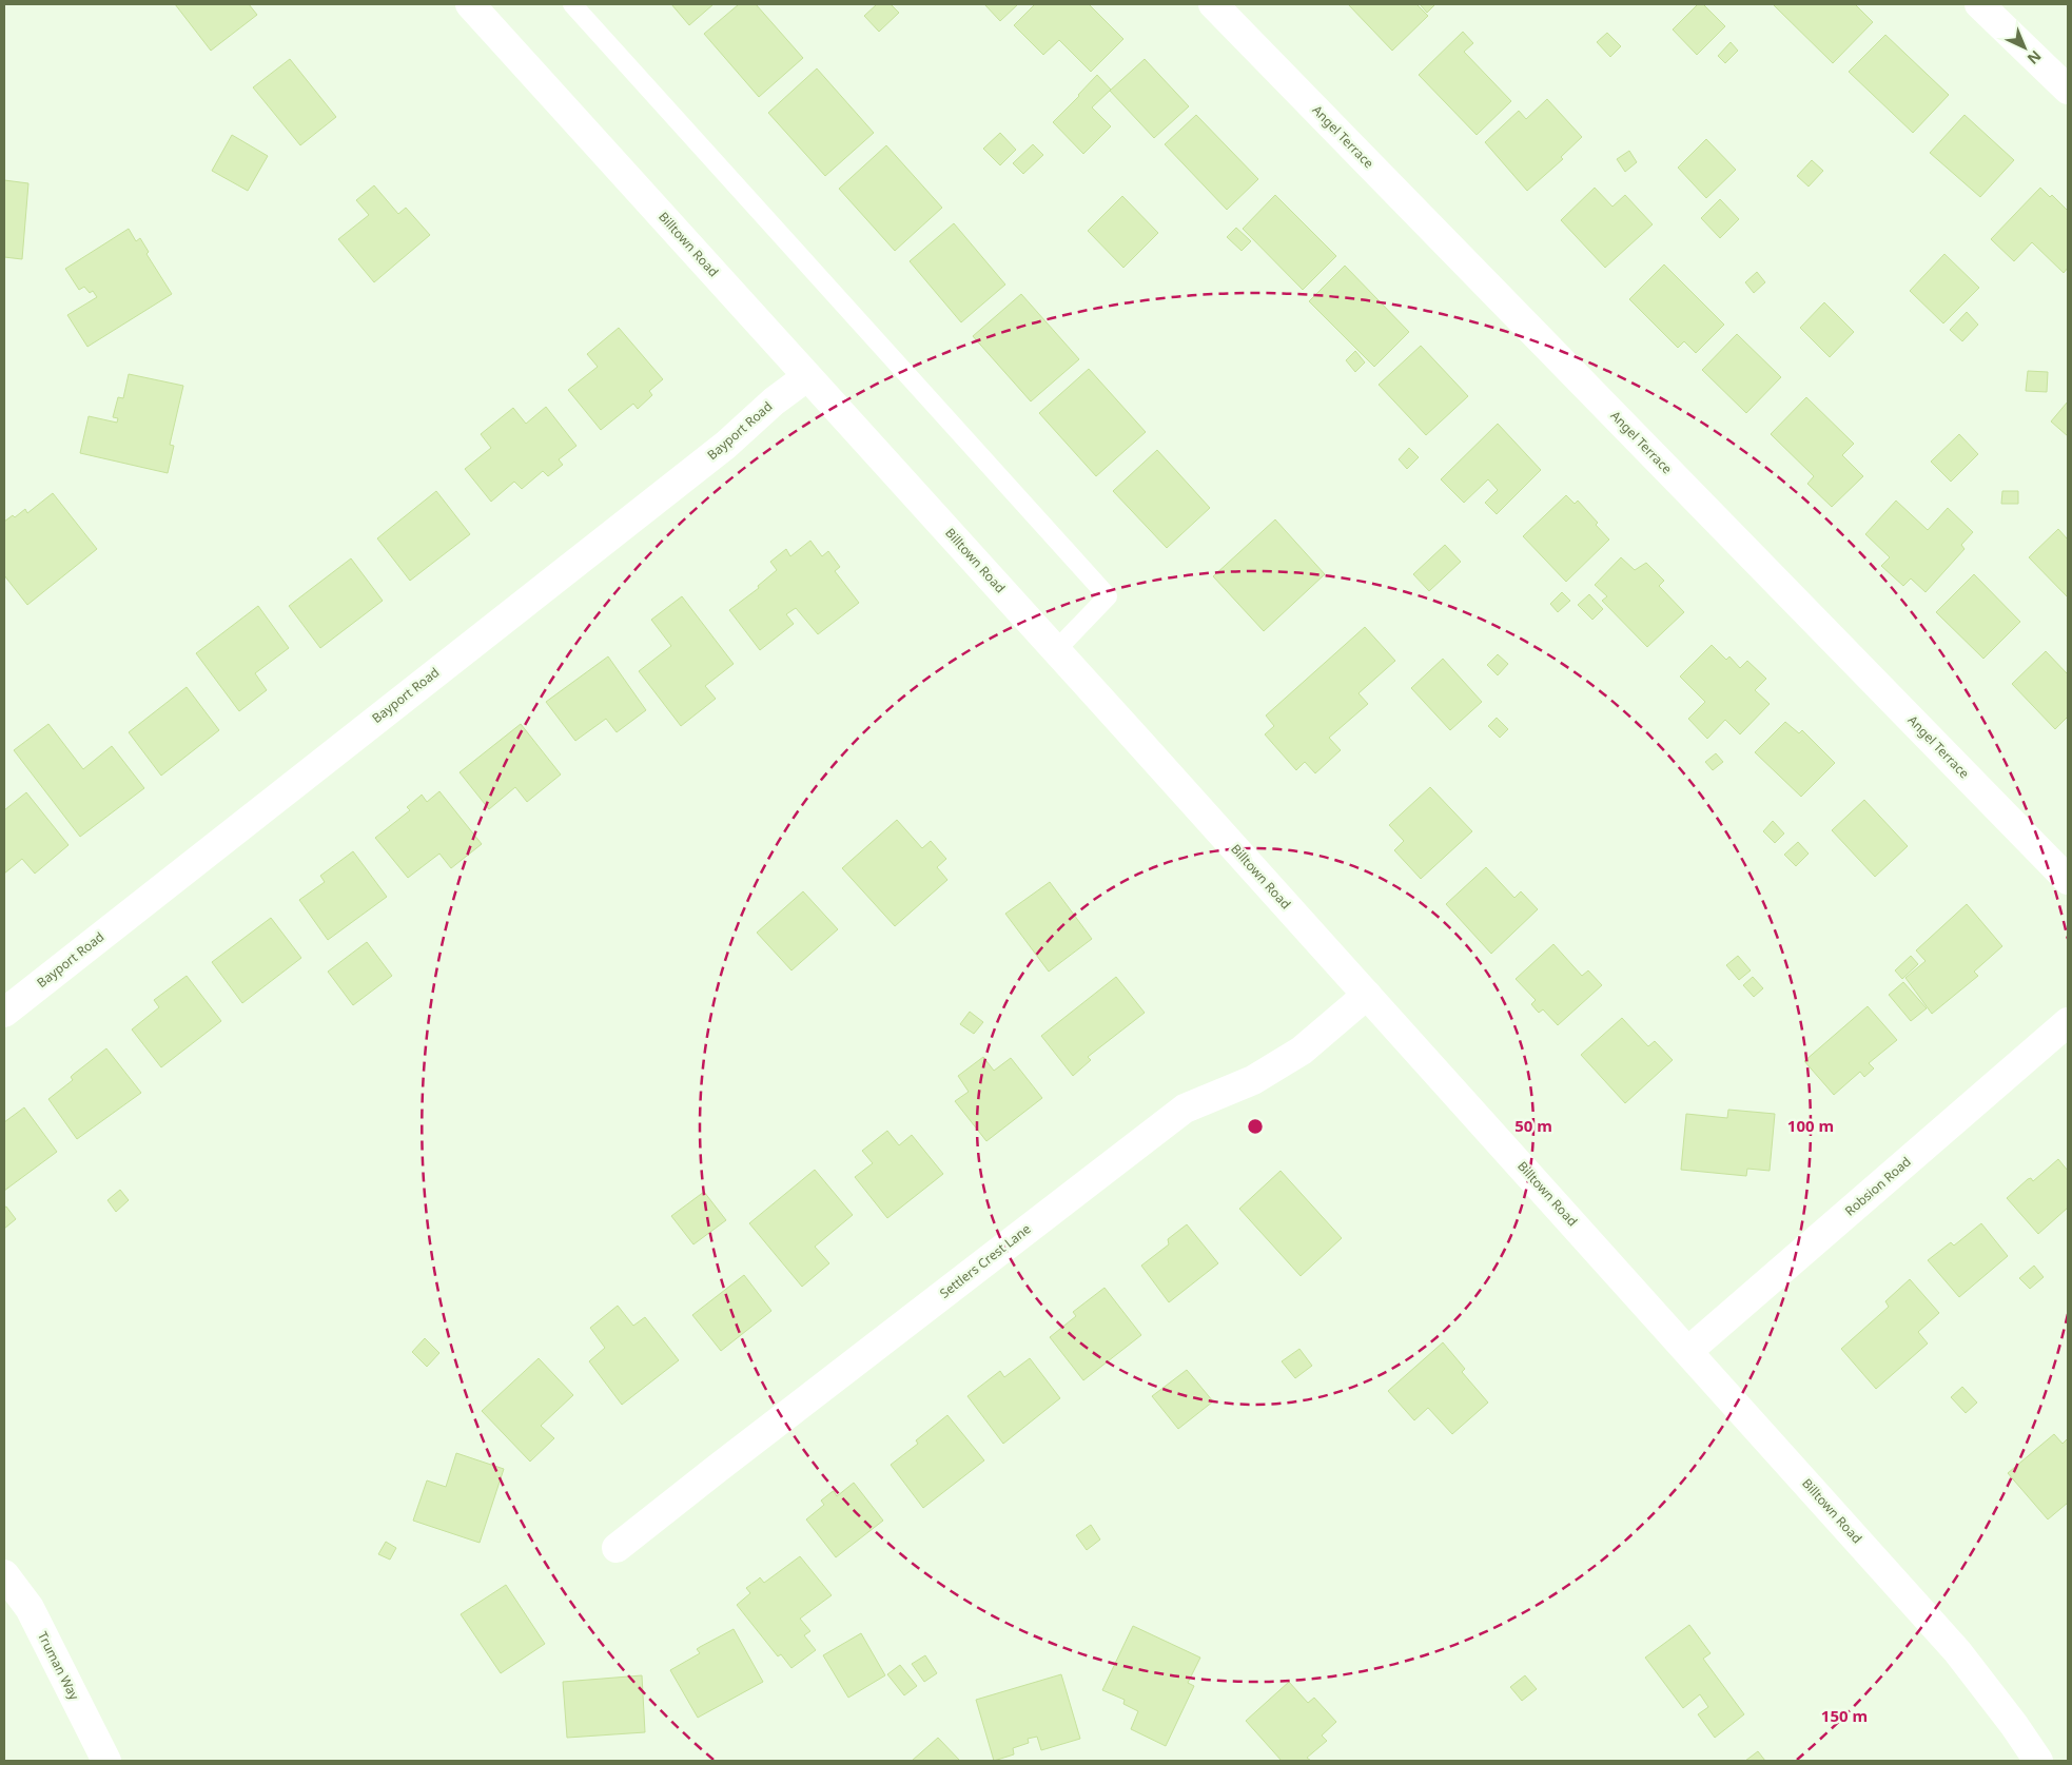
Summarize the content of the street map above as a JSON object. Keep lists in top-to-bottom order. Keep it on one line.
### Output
{"streets":{"street":["Angel Terrace","Billtown Road","Bayport Road","Robsion Road","Settlers Crest Lane","Truman Way"]},"crossings":[["Billtown Road","Bayport Road"],["Billtown Road","Robsion Road"],["Billtown Road","Settlers Crest Lane"]],"north":"bottom right","rings":["50 m","100 m","150 m"]}
